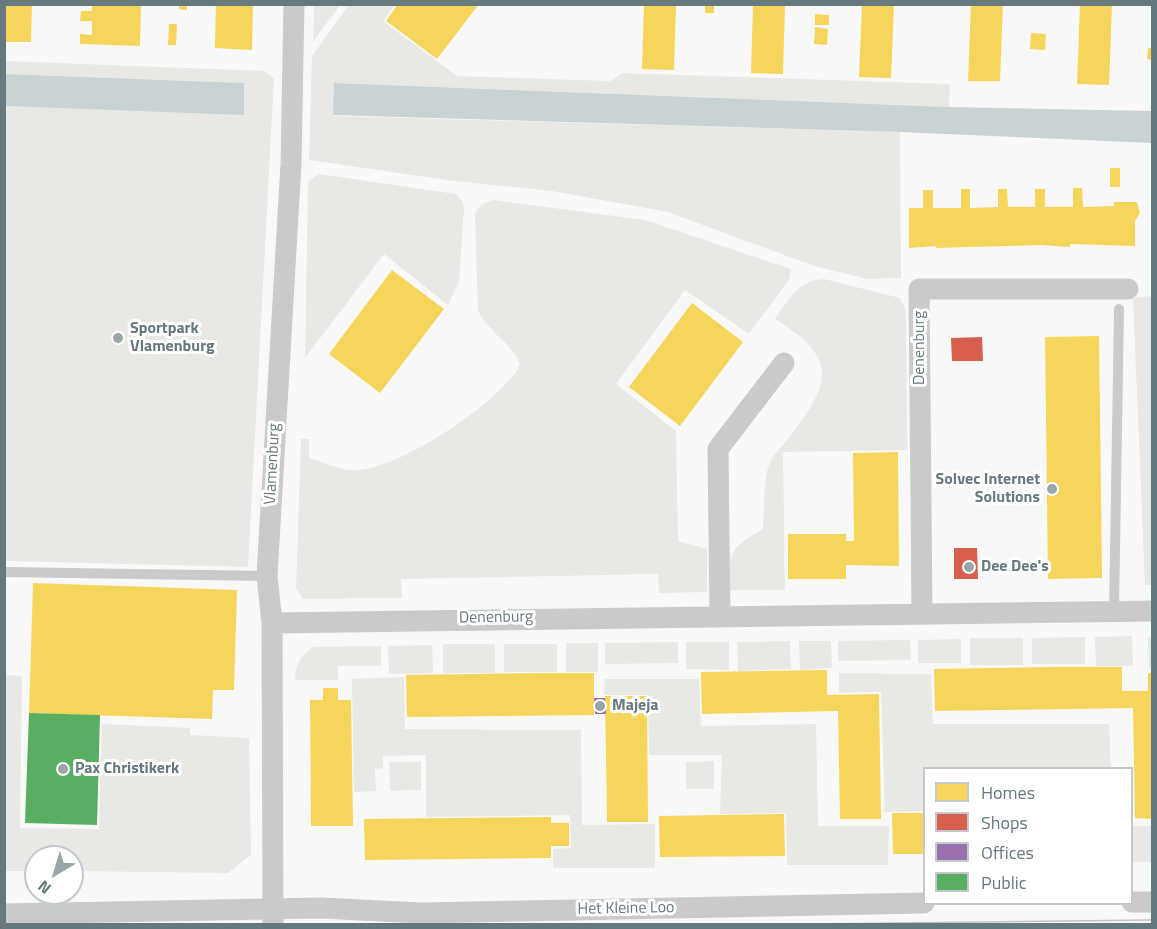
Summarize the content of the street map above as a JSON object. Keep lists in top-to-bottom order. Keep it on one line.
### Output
{"streets":{"street":["Denenburg","Vlamenburg","Het Kleine Loo"]},"crossings":[["Denenburg","Vlamenburg"],["Vlamenburg","Het Kleine Loo"]],"places":["Sportpark Vlamenburg","Solvec Internet Solutions","Dee Dee's","Majeja","Pax Christikerk"],"legend":["Homes","Shops","Offices","Public"],"north":"bottom left"}
